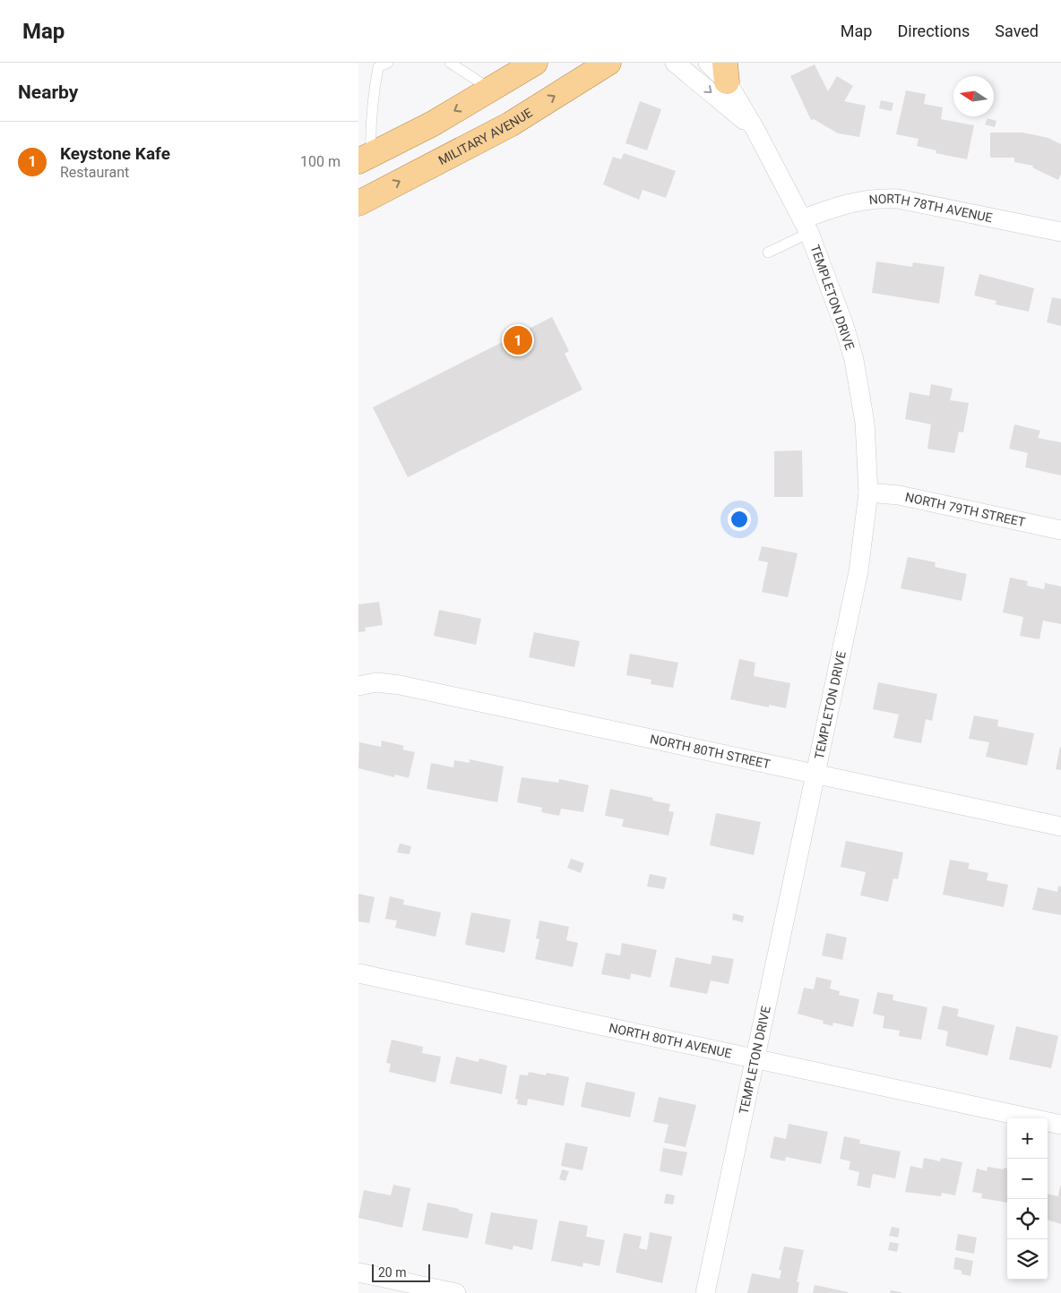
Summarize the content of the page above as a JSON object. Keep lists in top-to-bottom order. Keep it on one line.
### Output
{"streets":{"main road":["MILITARY AVENUE"],"street":["NORTH 78TH AVENUE","TEMPLETON DRIVE","NORTH 79TH STREET","NORTH 80TH STREET","NORTH 80TH AVENUE"]},"crossings":[["NORTH 78TH AVENUE","TEMPLETON DRIVE"],["TEMPLETON DRIVE","NORTH 79TH STREET"],["TEMPLETON DRIVE","NORTH 80TH STREET"],["TEMPLETON DRIVE","NORTH 80TH AVENUE"]],"scale_bar":"20 m","north":"left","page":{"header":"Map","nav":["Map","Directions","Saved"],"heading":"Nearby","list":[{"mark":"1","name":"Keystone Kafe","note":"Restaurant","value":"100 m"}],"pins":"1","map_buttons":["+","−"],"scale":"20 m"}}
